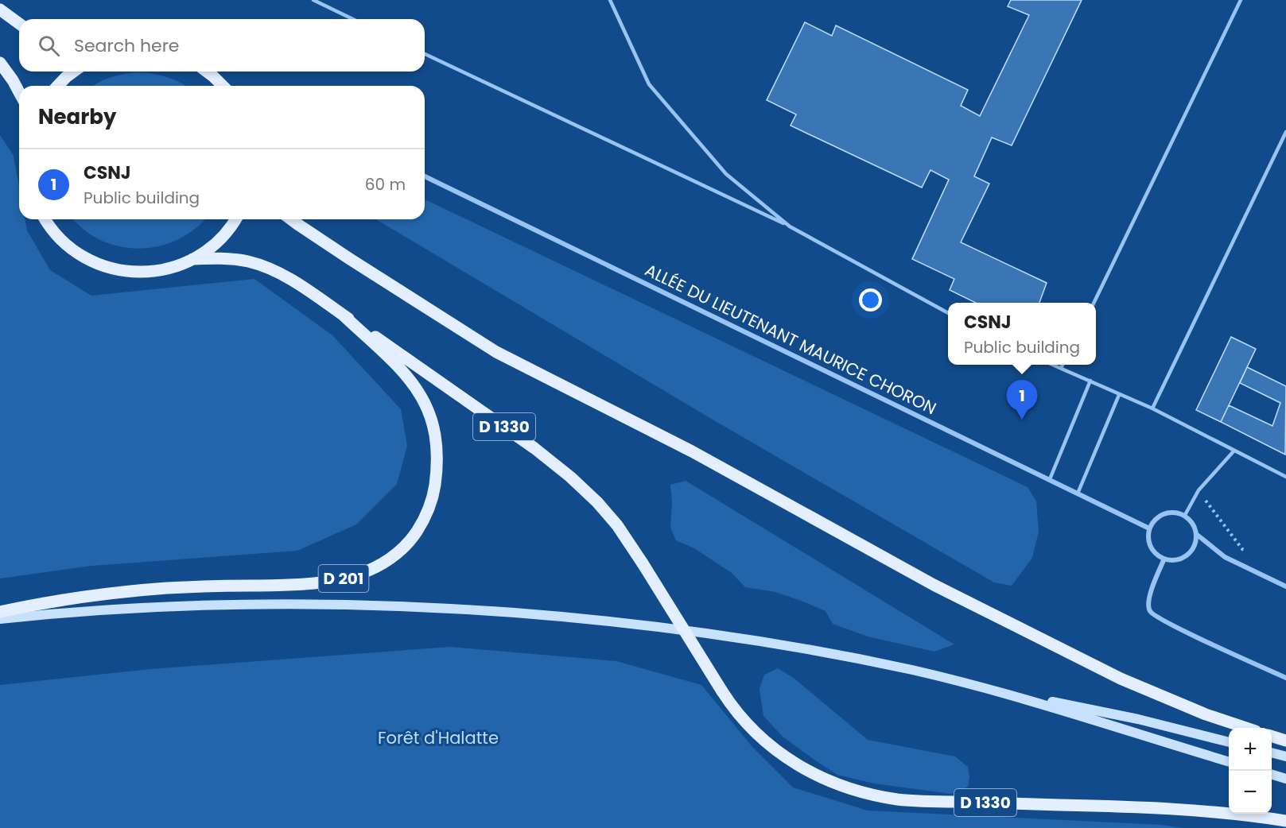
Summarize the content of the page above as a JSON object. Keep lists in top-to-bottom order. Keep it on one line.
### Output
{"streets":{"main road":["D 1330","D 201"],"street":["ALLÉE DU LIEUTENANT MAURICE CHORON"]},"crossings":[["D 1330","D 201"]],"parks":["Forêt d'Halatte"],"page":{"search":"Search here","heading":"Nearby","list":[{"mark":"1","name":"CSNJ","note":"Public building","value":"60 m"}],"popup":["CSNJ","Public building"],"pins":"1","map_buttons":["+","−"]}}
